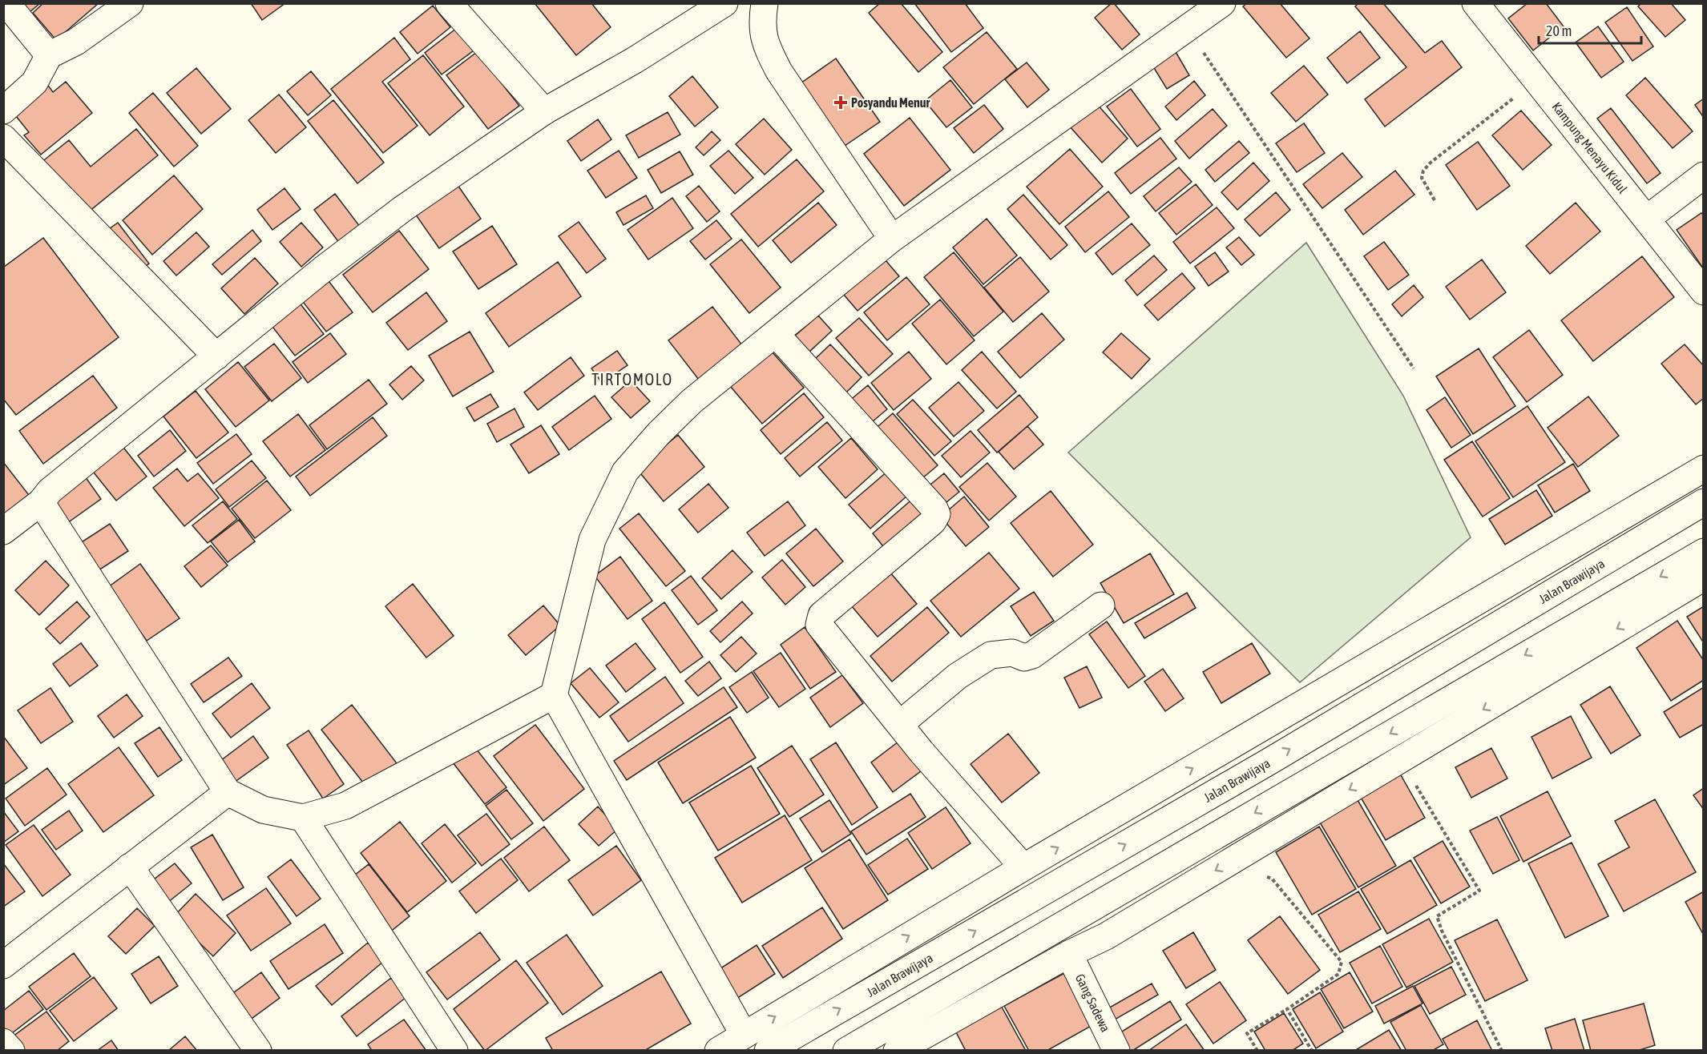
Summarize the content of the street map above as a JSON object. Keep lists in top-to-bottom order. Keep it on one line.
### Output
{"streets":{"main road":["Kampung Menayu Kidul","Jalan Brawijaya","Gang Sadewa"]},"districts":["TIRTOMOLO"],"places":{"health":["Posyandu Menur"]},"scale_bar":"20 m"}
